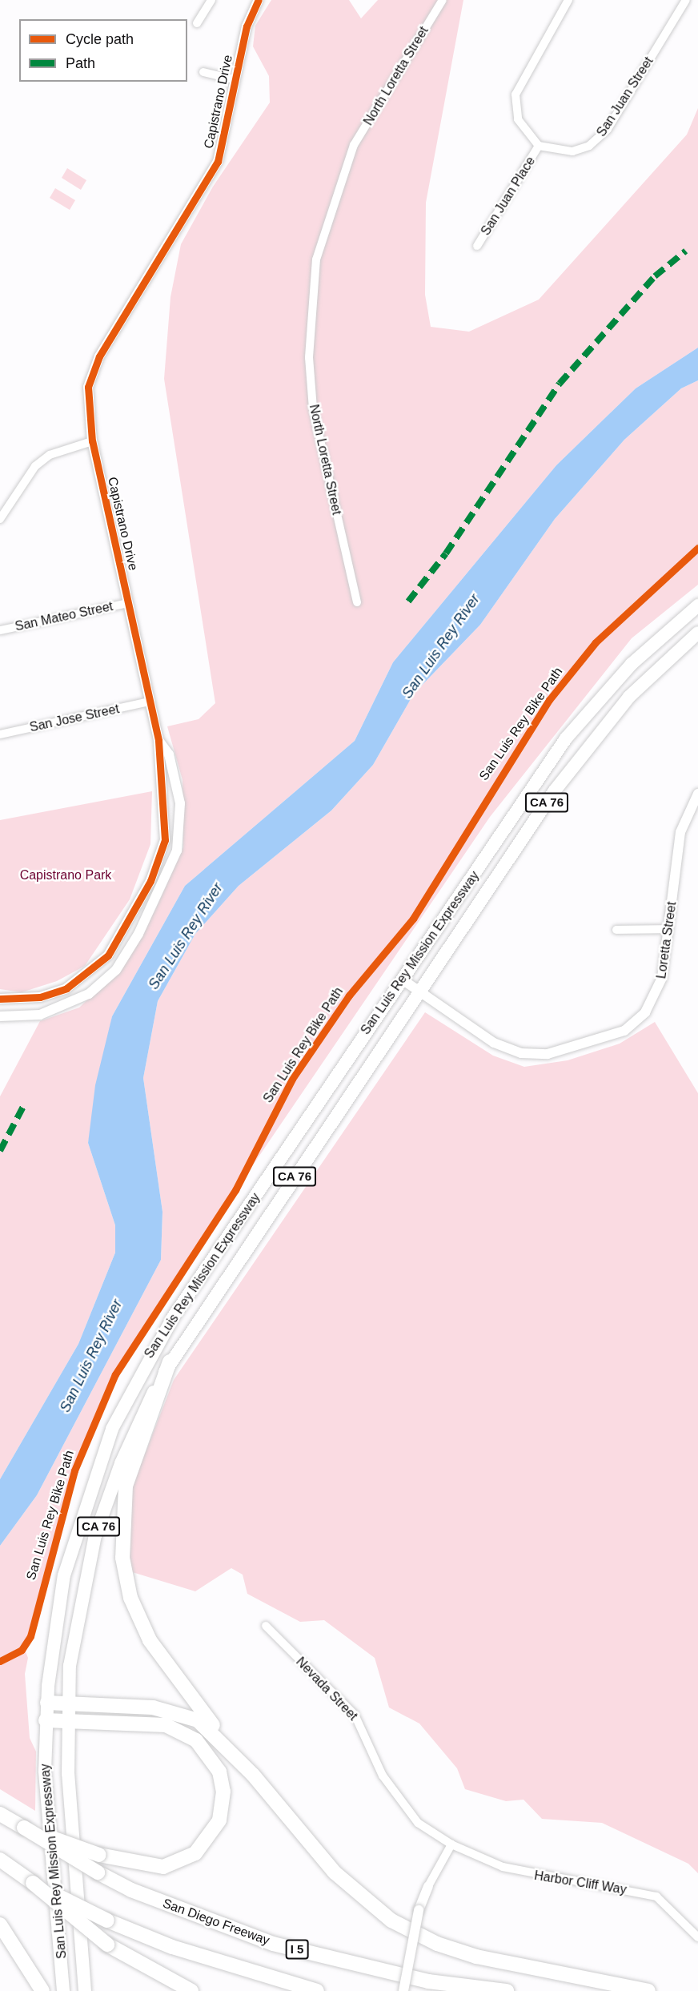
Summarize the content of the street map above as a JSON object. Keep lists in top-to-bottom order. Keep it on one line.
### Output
{"streets":{"highway":["CA 76","San Luis Rey Mission Expressway","San Diego Freeway","I 5"],"street":["North Loretta Street","San Juan Street","Capistrano Drive","San Juan Place","San Mateo Street","San Jose Street","Loretta Street","Nevada Street","Harbor Cliff Way"],"cycle path":["San Luis Rey Bike Path"]},"crossings":[["San Juan Street","San Juan Place"],["Capistrano Drive","San Mateo Street"],["Capistrano Drive","San Jose Street"],["CA 76","San Luis Rey Mission Expressway"],["Loretta Street","San Luis Rey Mission Expressway"],["Nevada Street","Harbor Cliff Way"]],"water":["San Luis Rey River"],"parks":["Capistrano Park"],"legend":["Cycle path","Path"]}
